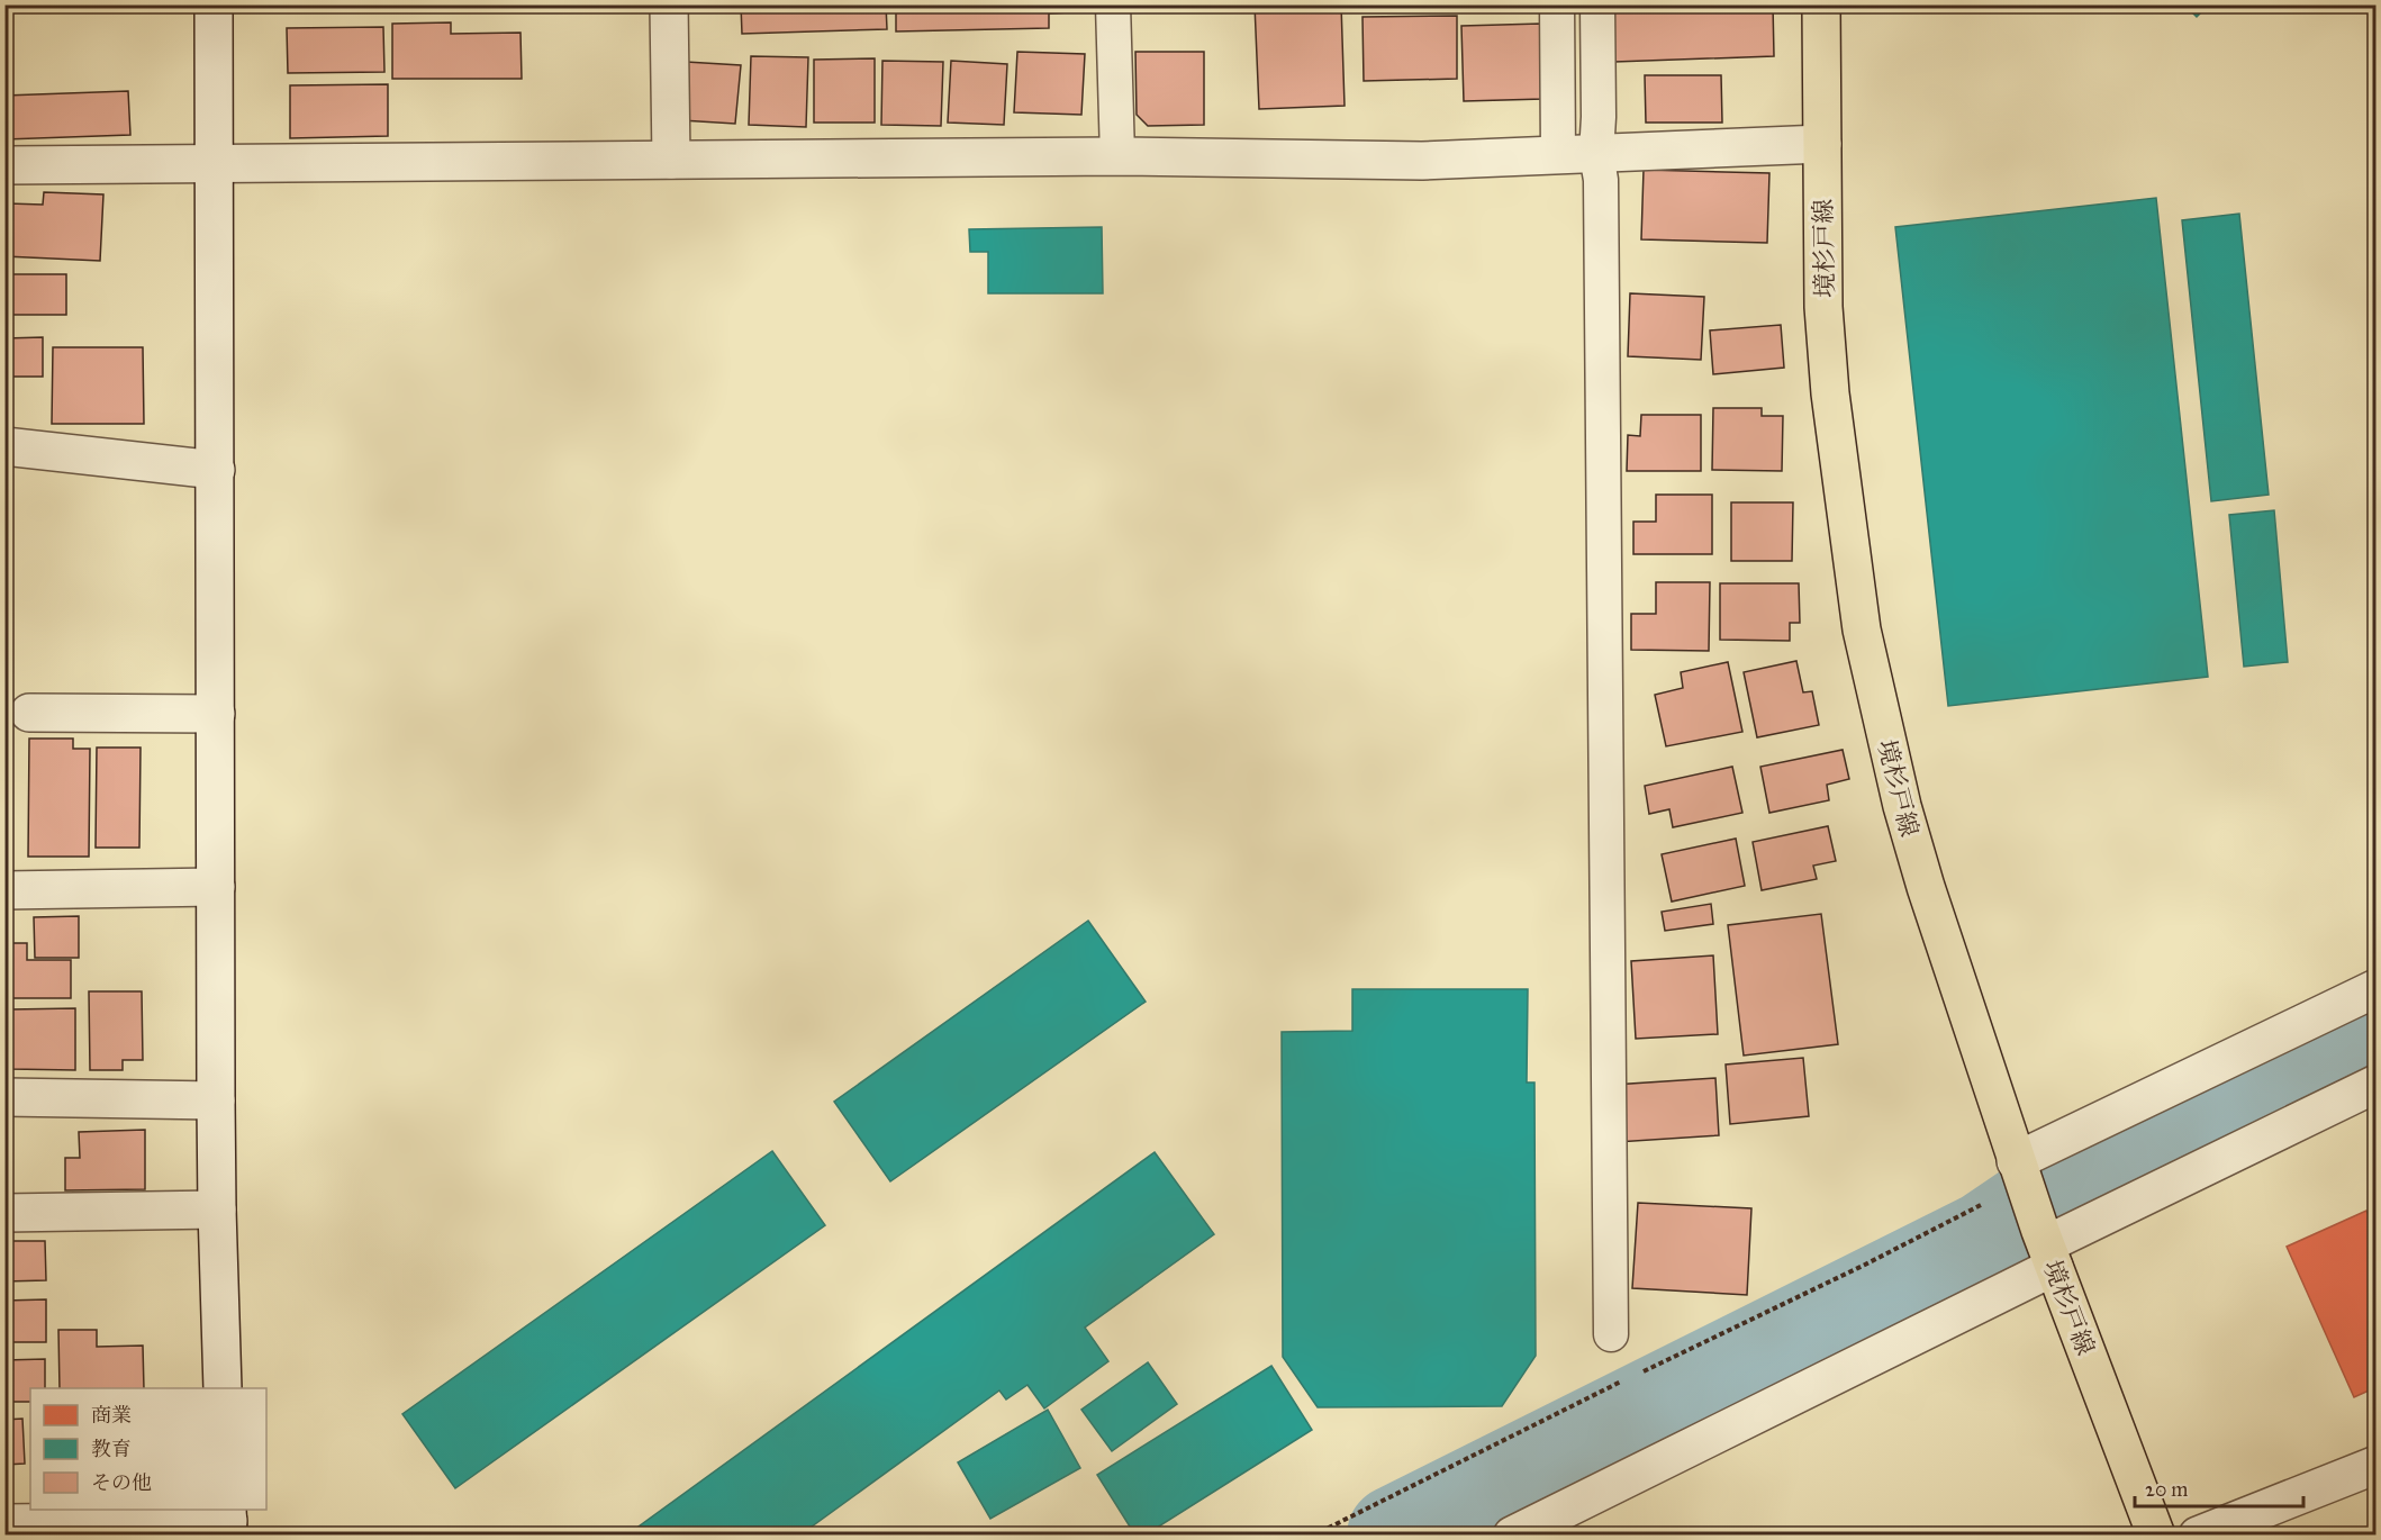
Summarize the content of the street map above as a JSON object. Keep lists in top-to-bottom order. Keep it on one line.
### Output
{"streets":{"main road":["境杉戸線"]},"legend":["商業","教育","その他"],"scale_bar":"20 m"}
